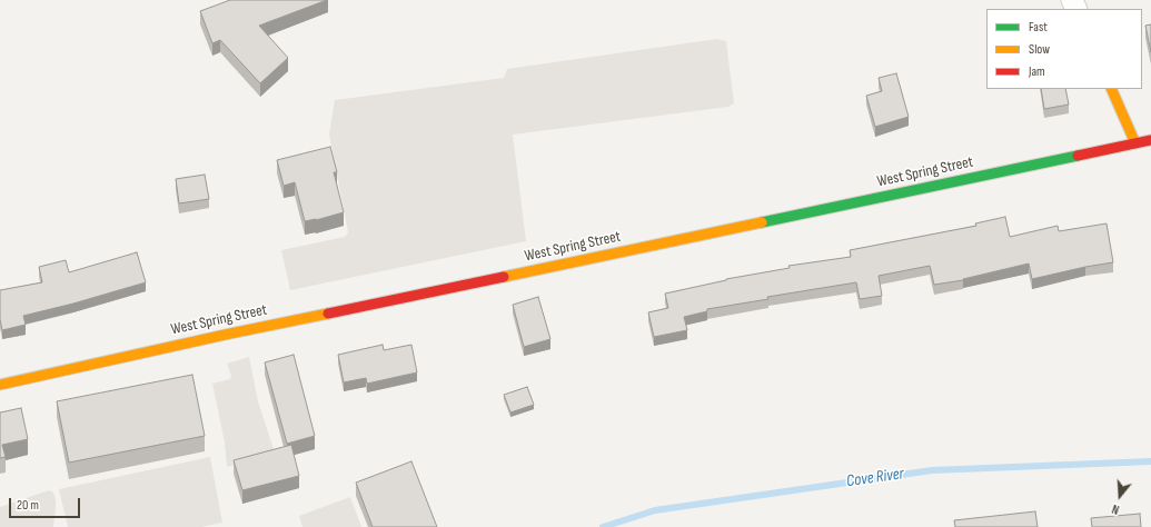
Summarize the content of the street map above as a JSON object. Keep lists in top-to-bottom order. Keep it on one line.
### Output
{"streets":{"main road":["West Spring Street"]},"water":["Cove River"],"legend":["Fast","Slow","Jam"],"scale_bar":"20 m","north":"bottom"}
